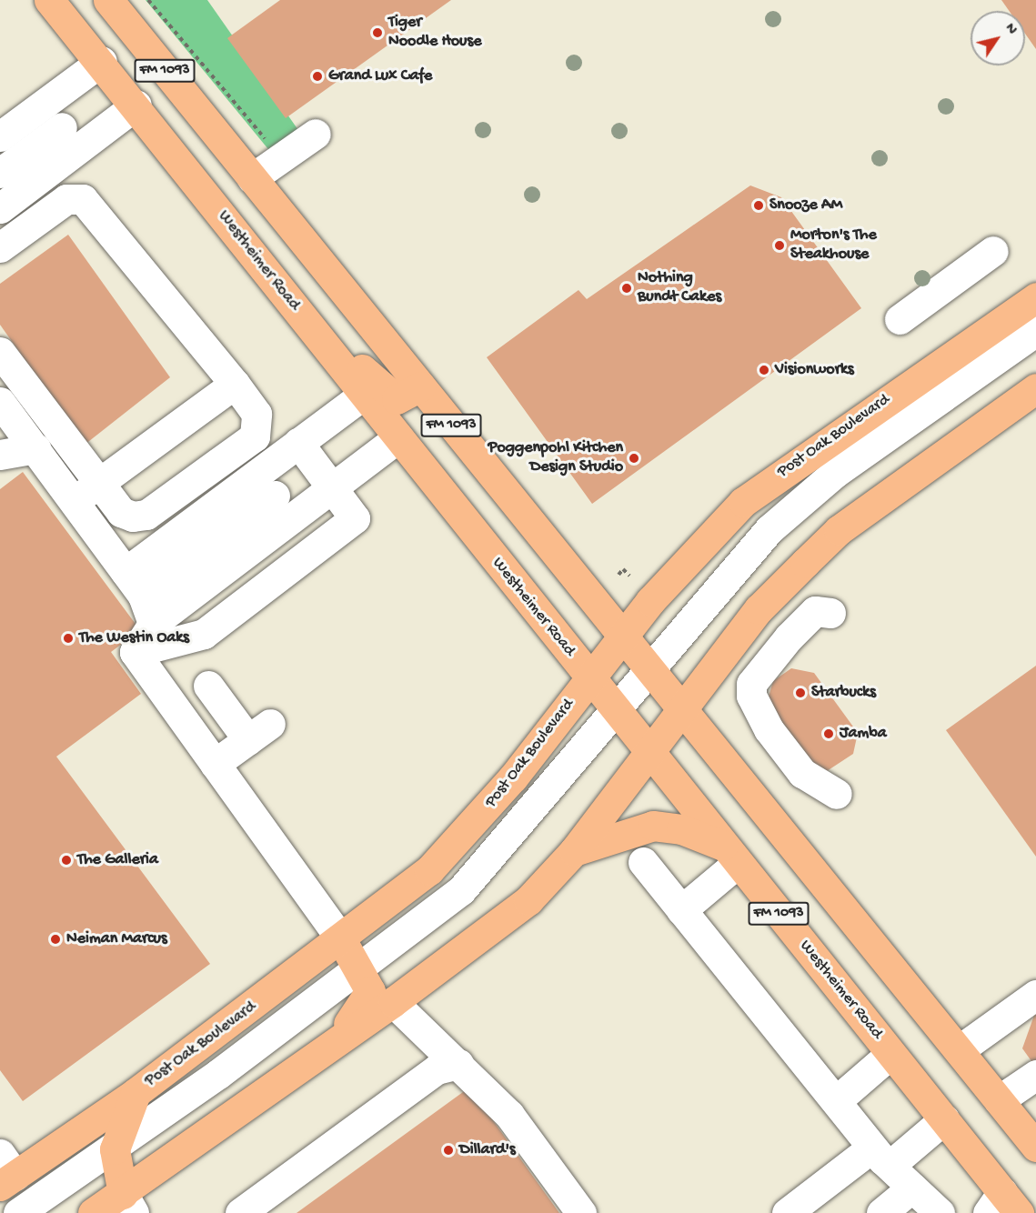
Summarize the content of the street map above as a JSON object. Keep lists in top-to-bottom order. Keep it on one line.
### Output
{"streets":{"main road":["FM 1093","Westheimer Road","Post Oak Boulevard"]},"crossings":[["FM 1093","Post Oak Boulevard"],["Westheimer Road","Post Oak Boulevard"]],"places":["Tiger Noodle House","Grand Lux Cafe","Snooze AM","Morton's The Steakhouse","Nothing Bundt Cakes","Visionworks","Poggenpohl Kitchen Design Studio","The Westin Oaks","Starbucks","Jamba","The Galleria","Neiman Marcus","Dillard's"],"north":"top right"}
